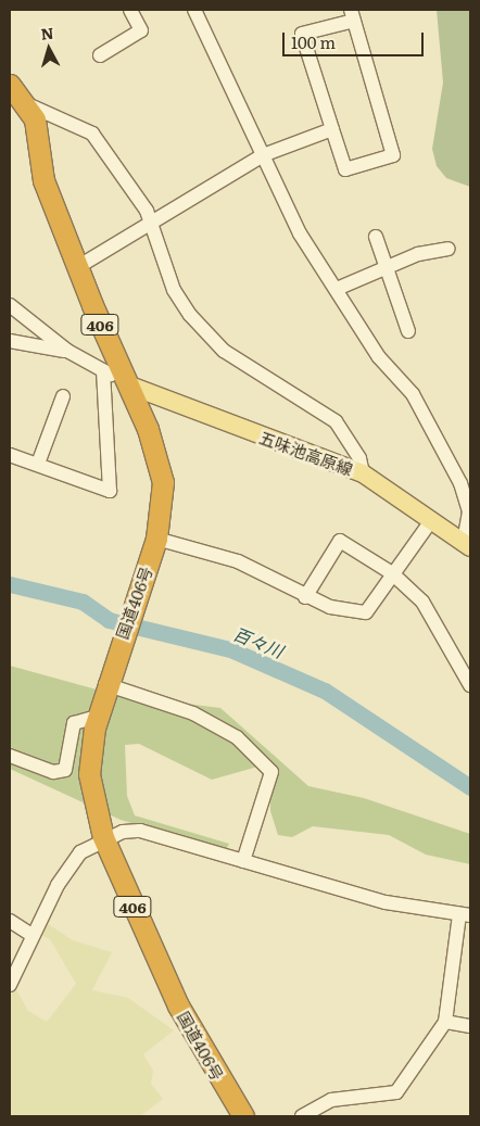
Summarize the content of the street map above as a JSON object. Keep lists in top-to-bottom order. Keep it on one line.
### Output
{"streets":{"highway":["406","国道406号"],"main road":["五味池高原線"]},"crossings":[["五味池高原線","国道406号"]],"water":["百々川"],"scale_bar":"100 m","north":"top"}
